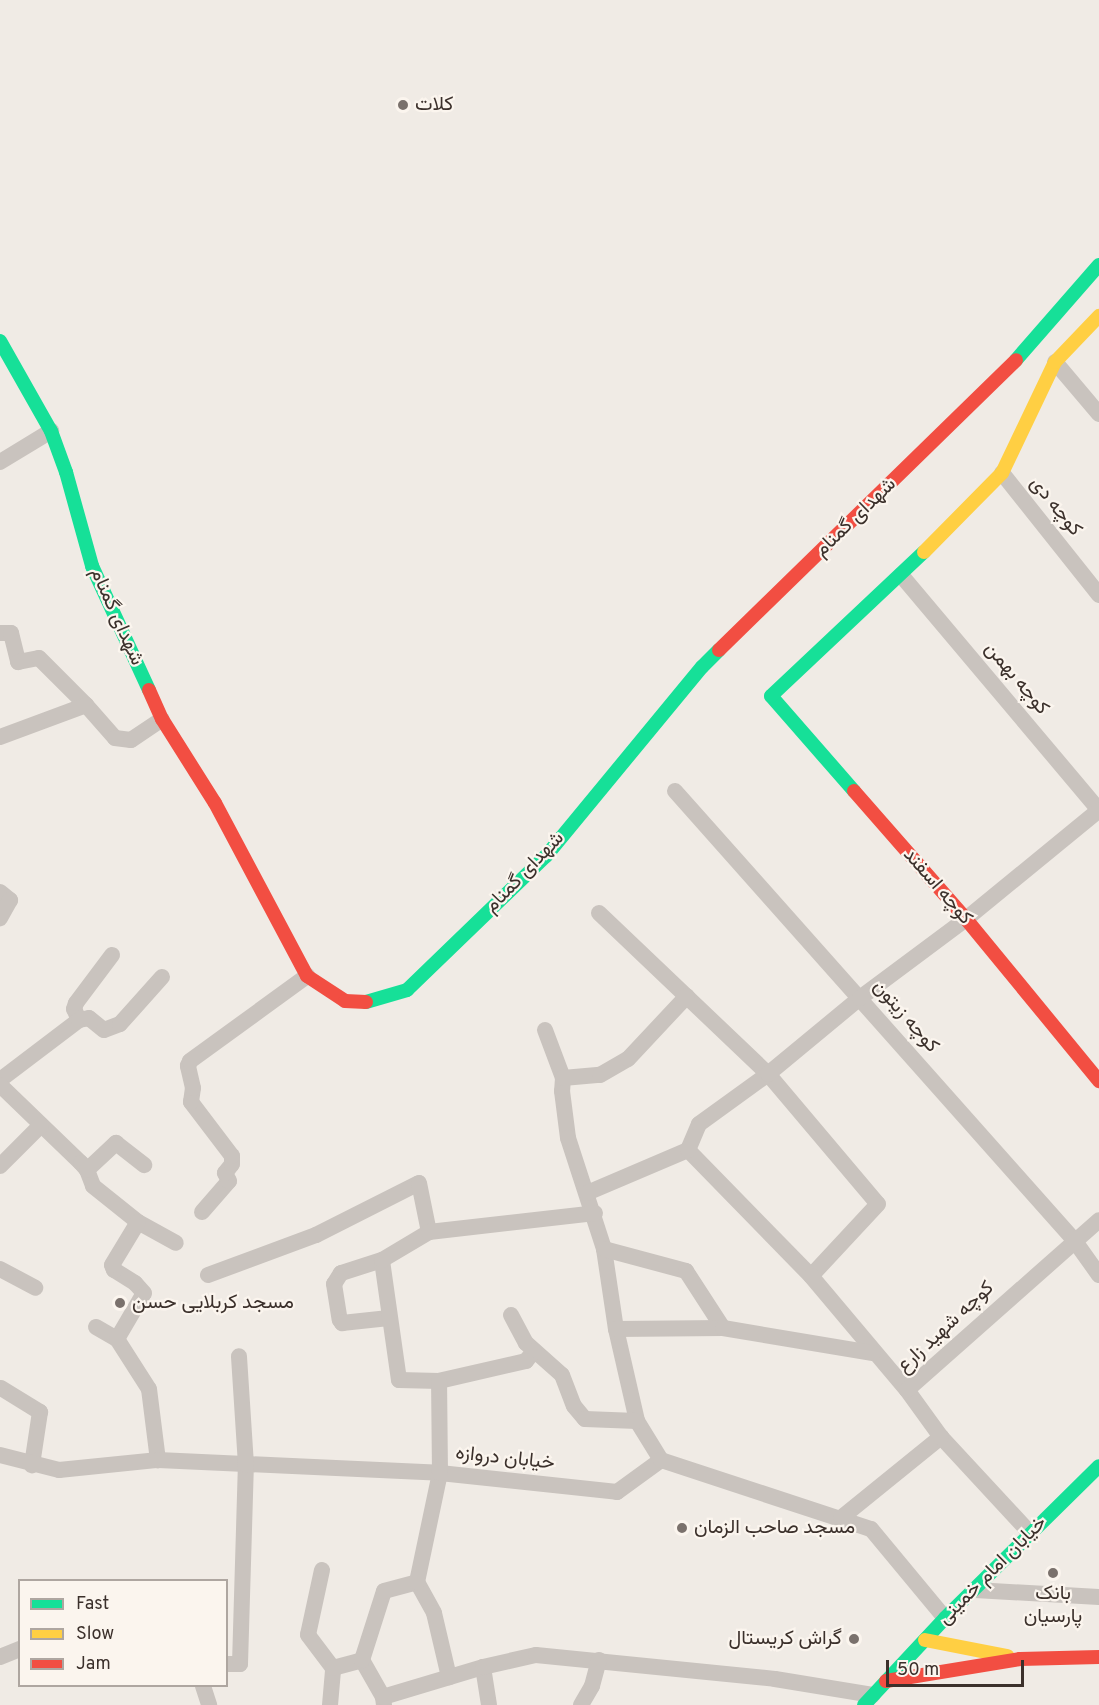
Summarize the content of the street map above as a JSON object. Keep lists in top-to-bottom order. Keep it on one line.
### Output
{"streets":{"street":["کوچه دی","شهدای گمنام","کوچه بهمن","کوچه اسفند","کوچه زیتون","کوچه شهید زارع","خیابان دروازه","خیابان امام خمینی"]},"crossings":[["کوچه بهمن","کوچه اسفند"],["کوچه زیتون","کوچه شهید زارع"],["کوچه شهید زارع","خیابان امام خمینی"]],"places":["کلات","مسجد کربلایی حسن","مسجد صاحب الزمان","بانک پارسیان","گراش کریستال"],"legend":["Fast","Slow","Jam"],"scale_bar":"50 m"}
